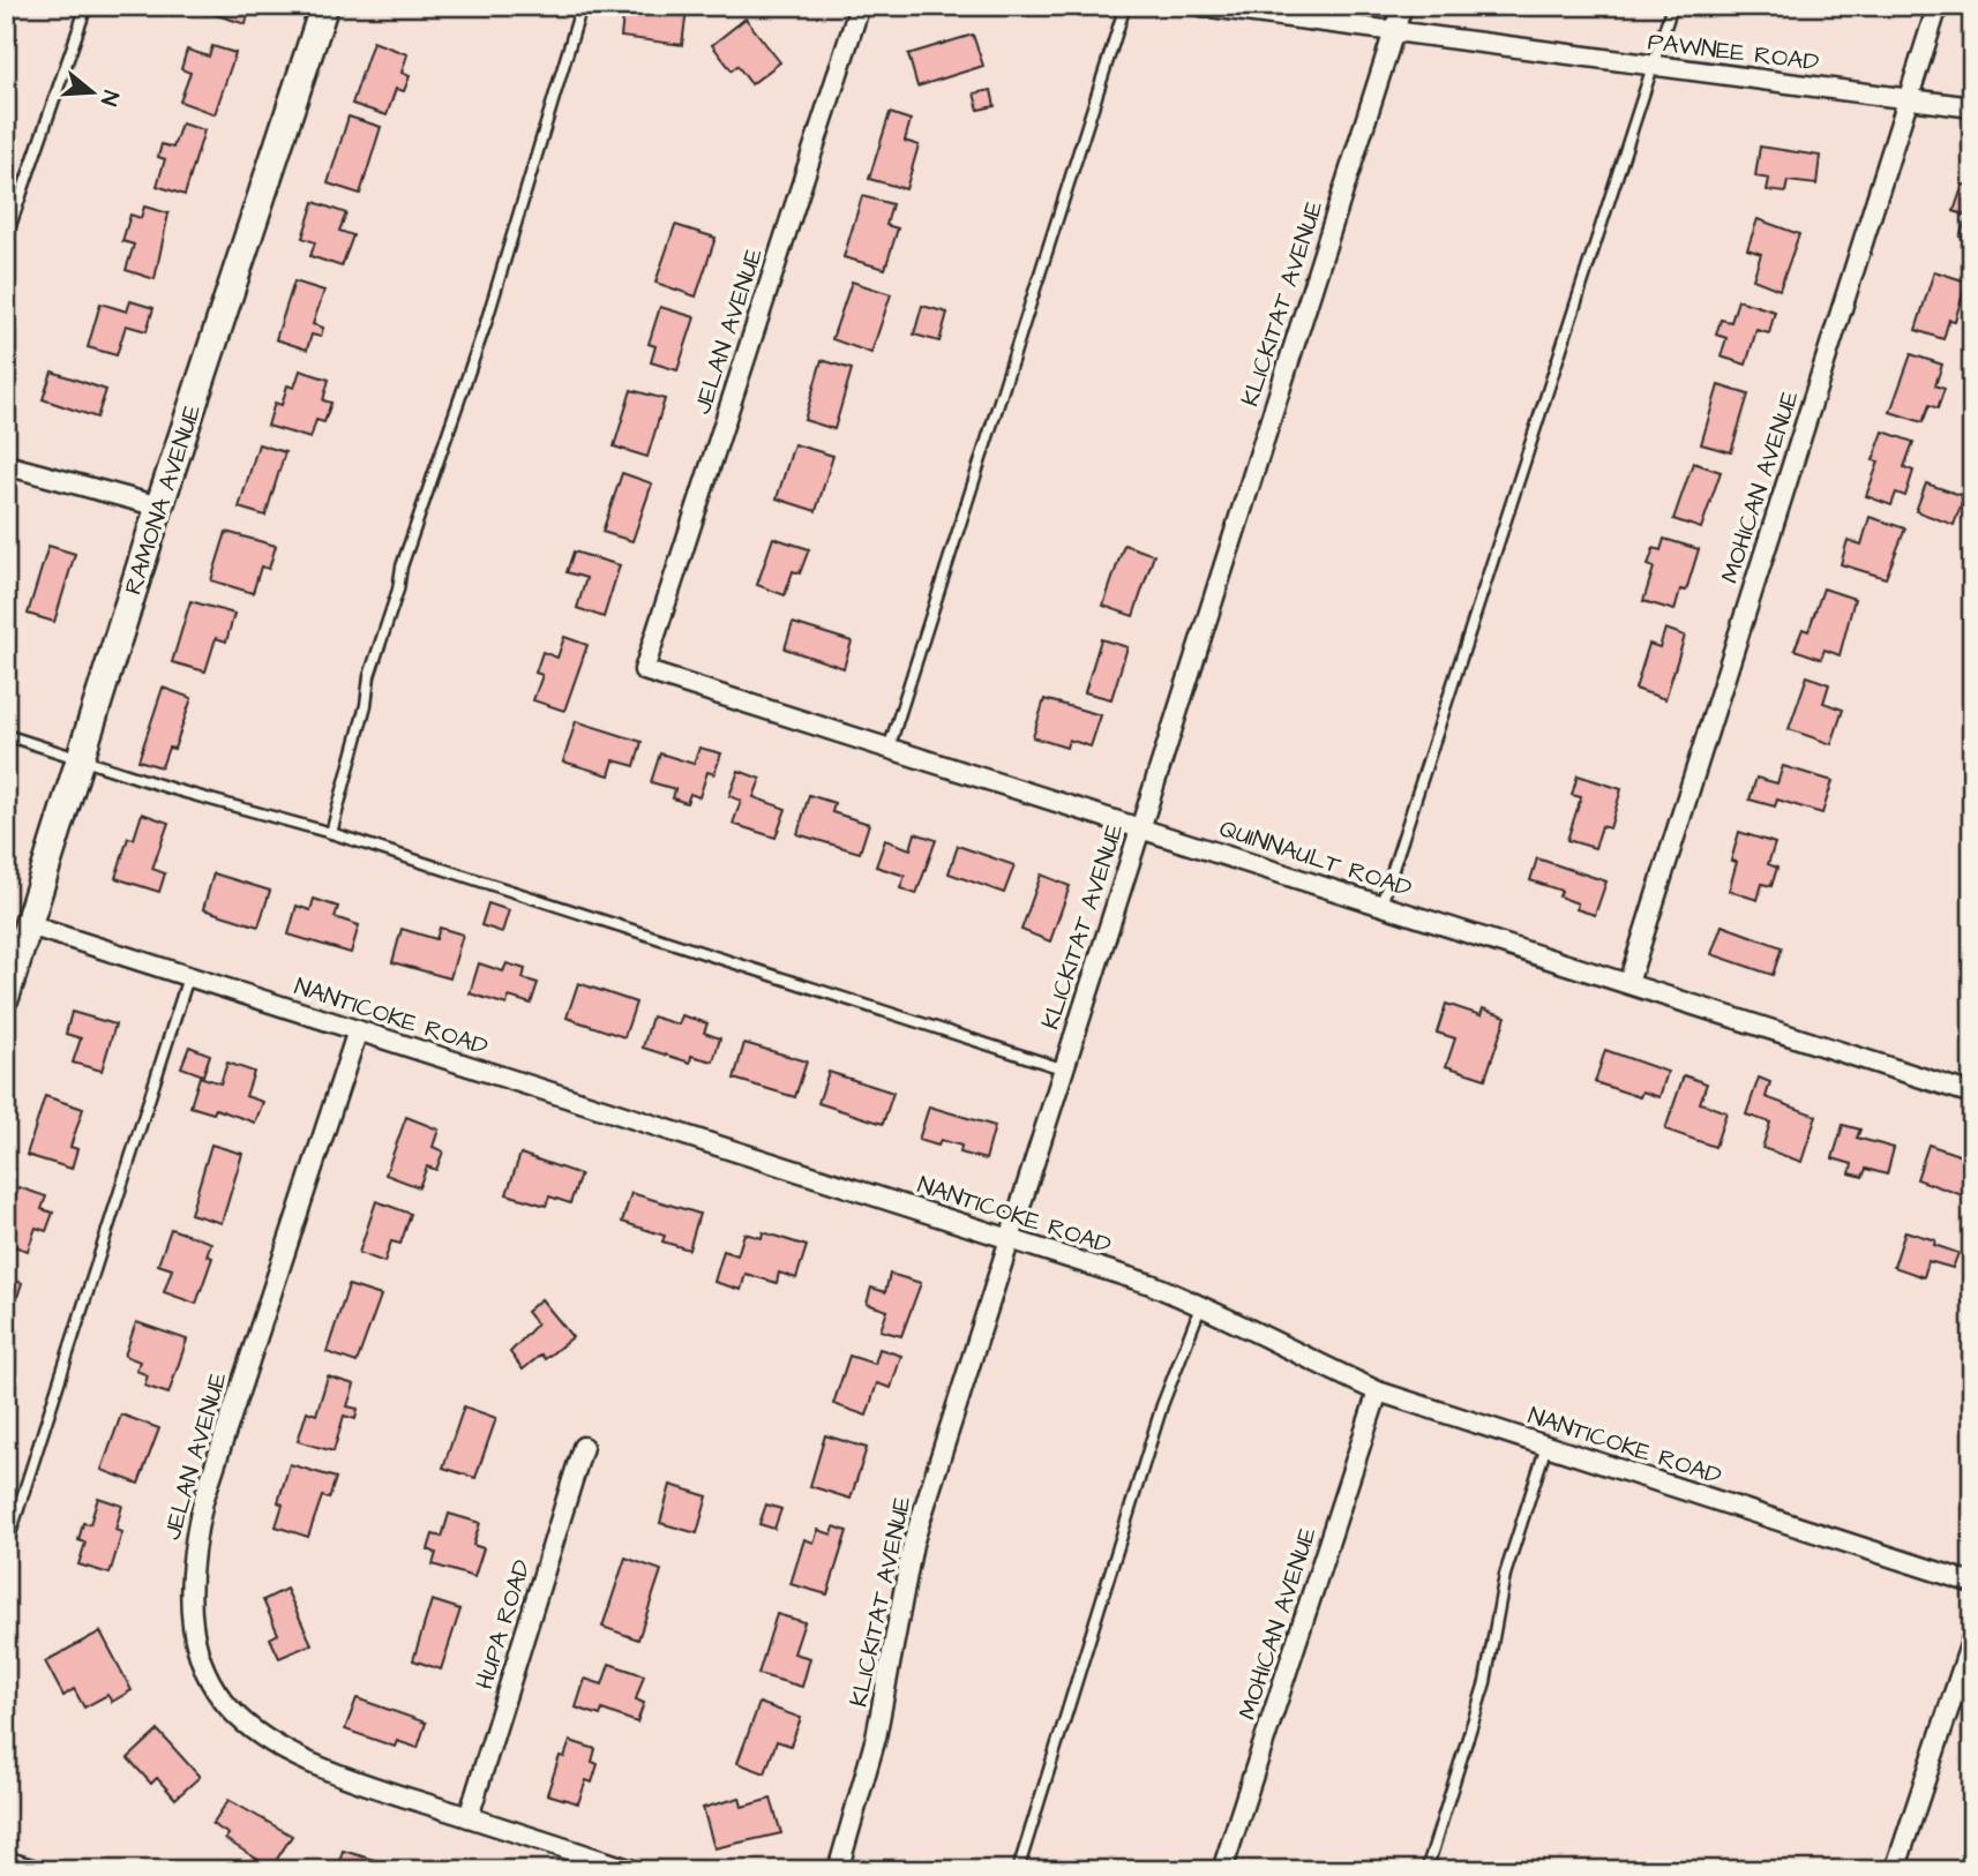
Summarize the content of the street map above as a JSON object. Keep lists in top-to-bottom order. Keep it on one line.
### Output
{"streets":{"street":["PAWNEE ROAD","KLICKITAT AVENUE","JELAN AVENUE","MOHICAN AVENUE","RAMONA AVENUE","QUINNAULT ROAD","NANTICOKE ROAD","HUPA ROAD"]},"crossings":[["PAWNEE ROAD","KLICKITAT AVENUE"],["PAWNEE ROAD","MOHICAN AVENUE"],["KLICKITAT AVENUE","QUINNAULT ROAD"],["KLICKITAT AVENUE","NANTICOKE ROAD"],["JELAN AVENUE","QUINNAULT ROAD"],["JELAN AVENUE","NANTICOKE ROAD"],["JELAN AVENUE","HUPA ROAD"],["MOHICAN AVENUE","QUINNAULT ROAD"],["MOHICAN AVENUE","NANTICOKE ROAD"],["RAMONA AVENUE","NANTICOKE ROAD"]],"north":"right"}
